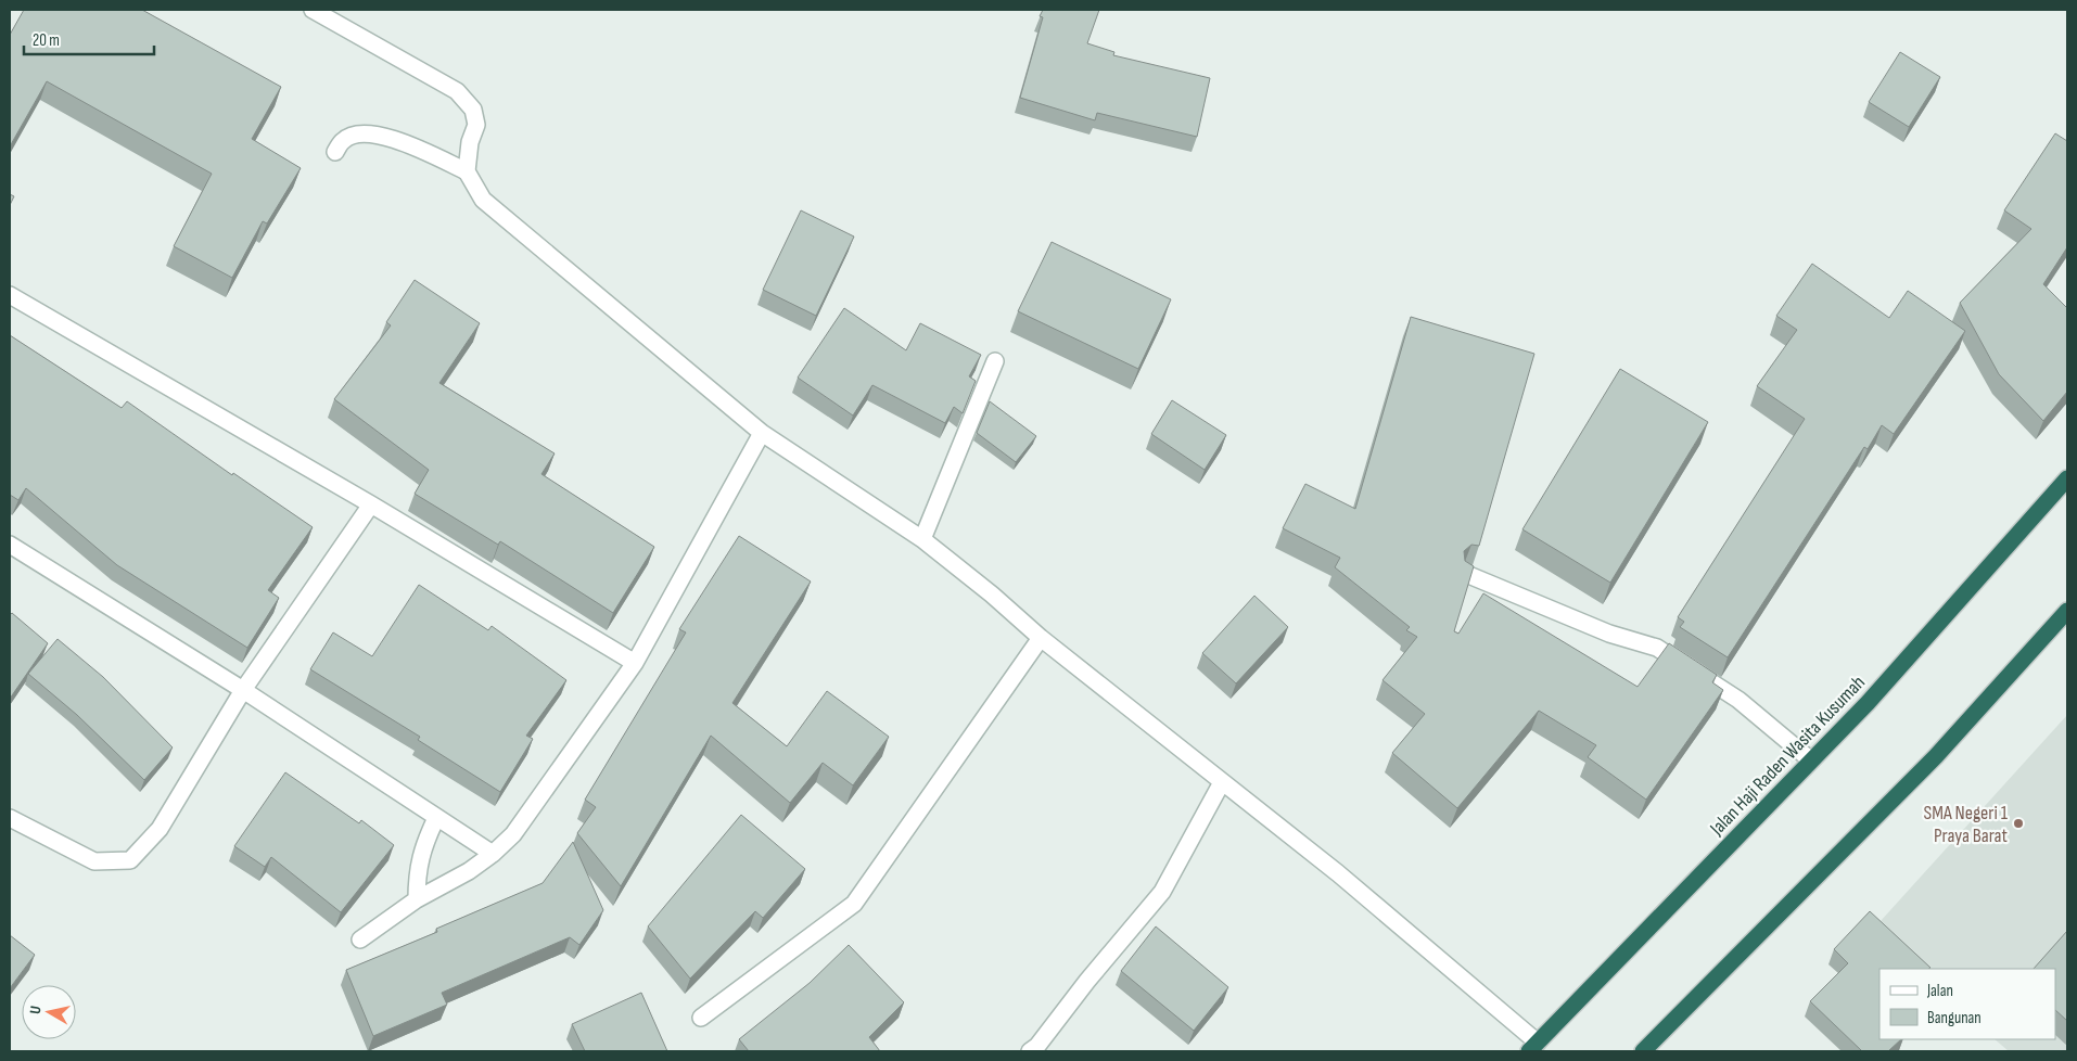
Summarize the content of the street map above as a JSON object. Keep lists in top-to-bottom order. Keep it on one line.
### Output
{"streets":{"highway":["Jalan Haji Raden Wasita Kusumah"]},"places":["SMA Negeri 1 Praya Barat"],"legend":["Jalan","Bangunan"],"scale_bar":"20 m","north":"left"}
